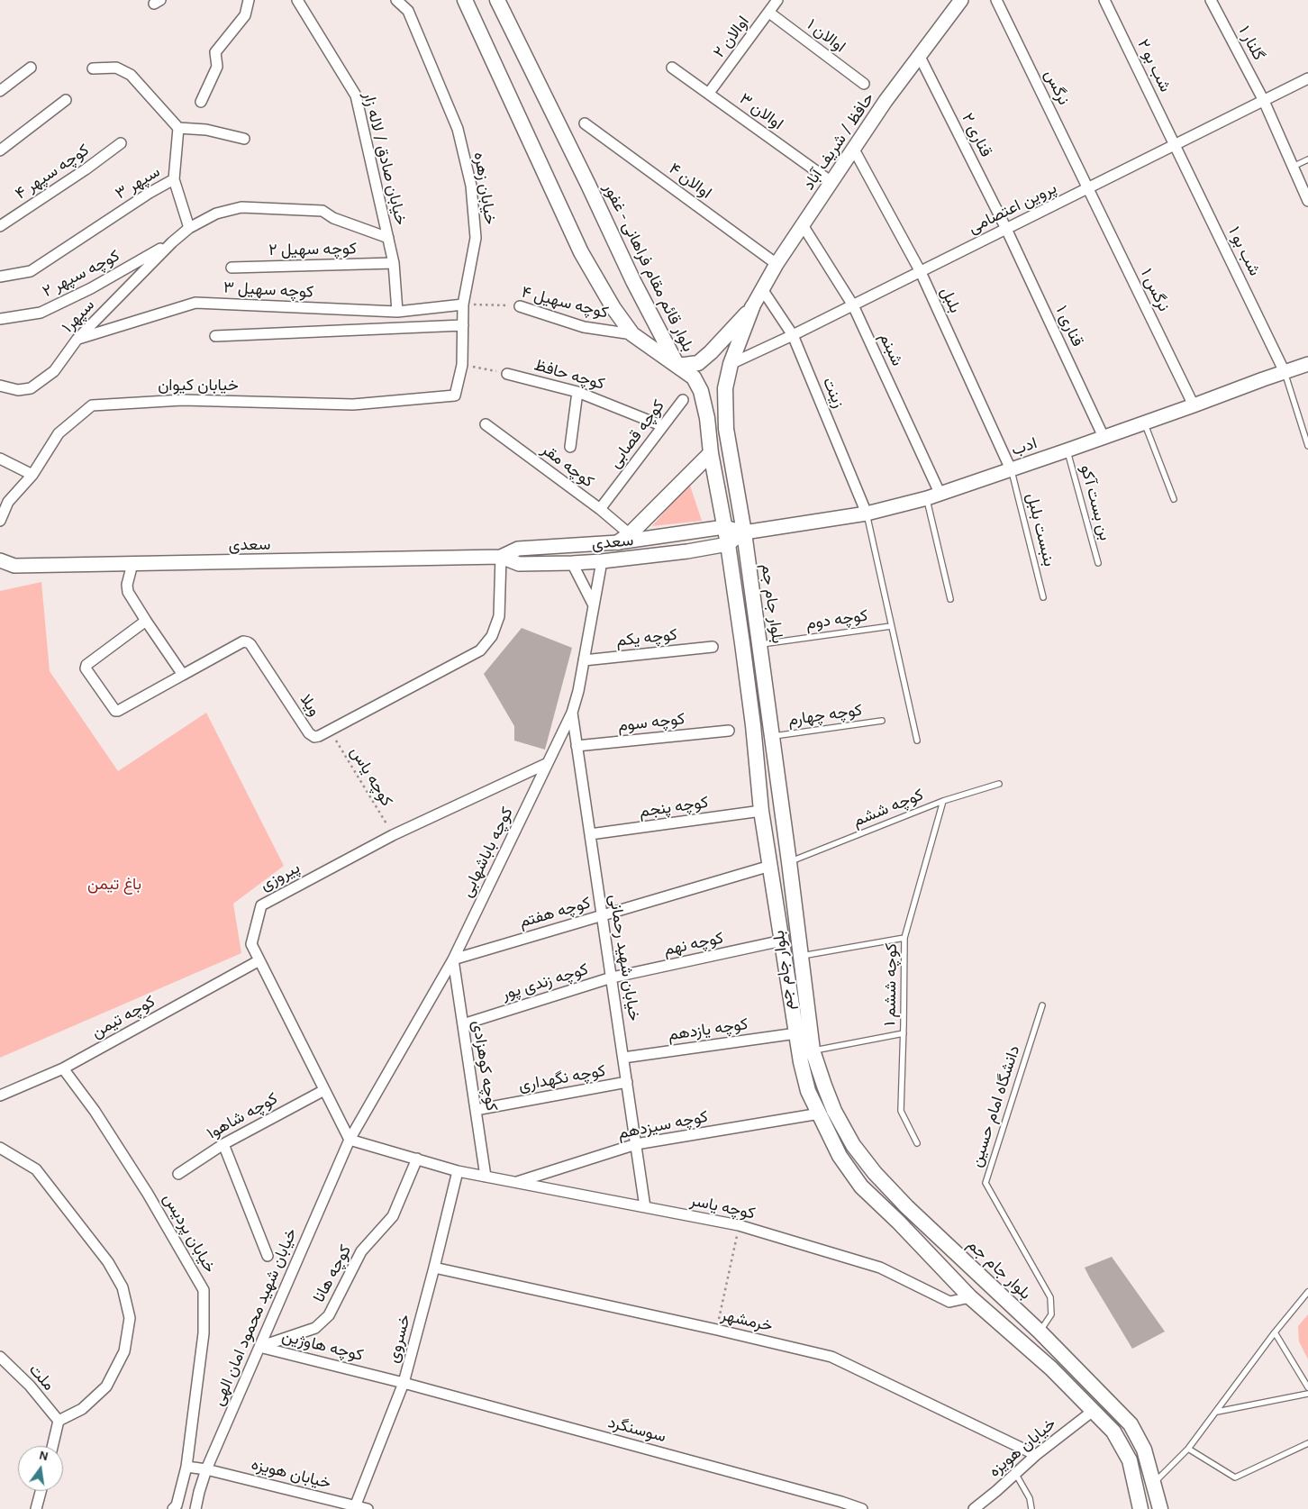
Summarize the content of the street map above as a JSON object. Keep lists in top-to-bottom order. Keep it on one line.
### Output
{"streets":{"main road":["بلوار قائم مقام فراهانی - غفور","بلوار جام جم"],"street":["اوالان ۱","اوالان ۲","گلنار ۱","شب بو ۲","نرگس","اوالان ۳","قناری ۲","حافظ / شریف آباد","خیابان صادق / لاله زار","کوچه سپهر ۴","اوالان ۴","سپهر ۳","خیابان زهره","پروین اعتصامی","کوچه سهیل ۲","شب بو ۱","کوچه سپهر ۲","کوچه سهیل ۳","نرگس ۱","بلبل","کوچه سهیل ۴","سپهر۱","قناری ۱","شبنم","کوچه حافظ","خیابان کیوان","زینت","کوچه قصابی","ادب","کوچه مقر","سعدی","کوچه یکم","ویلا","کوچه سوم","کوچه پنجم","کوچه باباشهابی","پیروزی","کوچه هفتم","کوچه نهم","خیابان شهید رحمانی","کوچه زندی پور","کوچه تیمن","کوچه یازدهم","کوچه کوهزادی","کوچه نگهداری","کوچه شاهو۱","کوچه سیزدهم","کوچه یاسر","خیابان پردیس","کوچه هانا","خیابان شهید محمود امان الهی","خرمشهر","خسروی","کوچه هاوژین","ملت","سوسنگرد","خیابان هویزه"],"lane":["بن بست آکو","بنبست بلبل","کوچه دوم","کوچه چهارم","کوچه ششم","کوچه ششم ۱","دانشگاه امام حسین"],"path":["کوچه یاس"]},"crossings":[["اوالان ۱","اوالان ۲"],["اوالان ۲","اوالان ۳"],["گلنار ۱","پروین اعتصامی"],["شب بو ۲","پروین اعتصامی"],["شب بو ۲","شب بو ۱"],["نرگس","پروین اعتصامی"],["نرگس","نرگس ۱"],["اوالان ۳","حافظ / شریف آباد"],["قناری ۲","حافظ / شریف آباد"],["قناری ۲","پروین اعتصامی"],["قناری ۲","قناری ۱"],["حافظ / شریف آباد","اوالان ۴"],["حافظ / شریف آباد","بلبل"],["حافظ / شریف آباد","شبنم"],["حافظ / شریف آباد","زینت"],["حافظ / شریف آباد","بلوار جام جم"],["خیابان صادق / لاله زار","کوچه سهیل ۲"],["خیابان صادق / لاله زار","کوچه سهیل ۳"],["خیابان زهره","کوچه سهیل ۳"],["خیابان زهره","کوچه سهیل ۴"],["خیابان زهره","خیابان کیوان"],["پروین اعتصامی","شب بو ۱"],["پروین اعتصامی","نرگس ۱"],["پروین اعتصامی","بلبل"],["پروین اعتصامی","قناری ۱"],["پروین اعتصامی","شبنم"],["پروین اعتصامی","زینت"],["پروین اعتصامی","بلوار جام جم"],["شب بو ۱","ادب"],["بلوار قائم مقام فراهانی - غفور","کوچه سهیل ۴"],["بلوار قائم مقام فراهانی - غفور","بلوار جام جم"],["کوچه سپهر ۲","سپهر۱"],["کوچه سهیل ۳","کوچه سهیل ۴"],["کوچه سهیل ۳","سپهر۱"],["نرگس ۱","ادب"],["بلبل","ادب"],["بلبل","بنبست بلبل"],["قناری ۱","ادب"],["شبنم","ادب"],["کوچه حافظ","کوچه قصابی"],["زینت","ادب"],["کوچه قصابی","کوچه مقر"],["ادب","بن بست آکو"],["ادب","بنبست بلبل"],["ادب","بلوار جام جم"],["کوچه مقر","سعدی"],["سعدی","بلوار جام جم"],["سعدی","ویلا"],["سعدی","کوچه باباشهابی"],["بلوار جام جم","کوچه دوم"],["بلوار جام جم","کوچه چهارم"],["بلوار جام جم","کوچه پنجم"],["بلوار جام جم","کوچه ششم"],["بلوار جام جم","کوچه هفتم"],["بلوار جام جم","کوچه نهم"],["بلوار جام جم","کوچه یازدهم"],["بلوار جام جم","دانشگاه امام حسین"],["بلوار جام جم","کوچه سیزدهم"],["بلوار جام جم","کوچه یاسر"],["بلوار جام جم","خیابان هویزه"],["کوچه یکم","کوچه باباشهابی"],["ویلا","کوچه یاس"],["کوچه سوم","خیابان شهید رحمانی"],["کوچه یاس","پیروزی"],["کوچه پنجم","خیابان شهید رحمانی"],["کوچه ششم","کوچه ششم ۱"],["کوچه باباشهابی","پیروزی"],["کوچه باباشهابی","کوچه هفتم"],["کوچه باباشهابی","خیابان شهید رحمانی"],["کوچه باباشهابی","کوچه کوهزادی"],["کوچه باباشهابی","کوچه یاسر"],["کوچه باباشهابی","خیابان شهید محمود امان الهی"],["پیروزی","کوچه تیمن"],["پیروزی","کوچه شاهو۱"],["پیروزی","کوچه یاسر"],["پیروزی","خیابان شهید محمود امان الهی"],["کوچه هفتم","خیابان شهید رحمانی"],["کوچه هفتم","کوچه کوهزادی"],["کوچه نهم","خیابان شهید رحمانی"],["کوچه نهم","کوچه زندی پور"],["خیابان شهید رحمانی","کوچه زندی پور"],["خیابان شهید رحمانی","کوچه یازدهم"],["خیابان شهید رحمانی","کوچه نگهداری"],["خیابان شهید رحمانی","کوچه سیزدهم"],["خیابان شهید رحمانی","کوچه یاسر"],["کوچه زندی پور","کوچه کوهزادی"],["کوچه تیمن","خیابان پردیس"],["کوچه کوهزادی","کوچه نگهداری"],["کوچه کوهزادی","کوچه یاسر"],["کوچه سیزدهم","کوچه یاسر"],["کوچه یاسر","کوچه هانا"],["کوچه یاسر","خیابان شهید محمود امان الهی"],["کوچه یاسر","خسروی"],["خیابان پردیس","خیابان هویزه"],["کوچه هانا","خیابان شهید محمود امان الهی"],["کوچه هانا","کوچه هاوژین"],["خیابان شهید محمود امان الهی","کوچه هاوژین"],["خیابان شهید محمود امان الهی","خیابان هویزه"],["خرمشهر","خسروی"],["خرمشهر","خیابان هویزه"],["خسروی","کوچه هاوژین"],["خسروی","سوسنگرد"],["خسروی","خیابان هویزه"],["کوچه هاوژین","سوسنگرد"]],"parks":["باغ تیمن"],"north":"top"}
